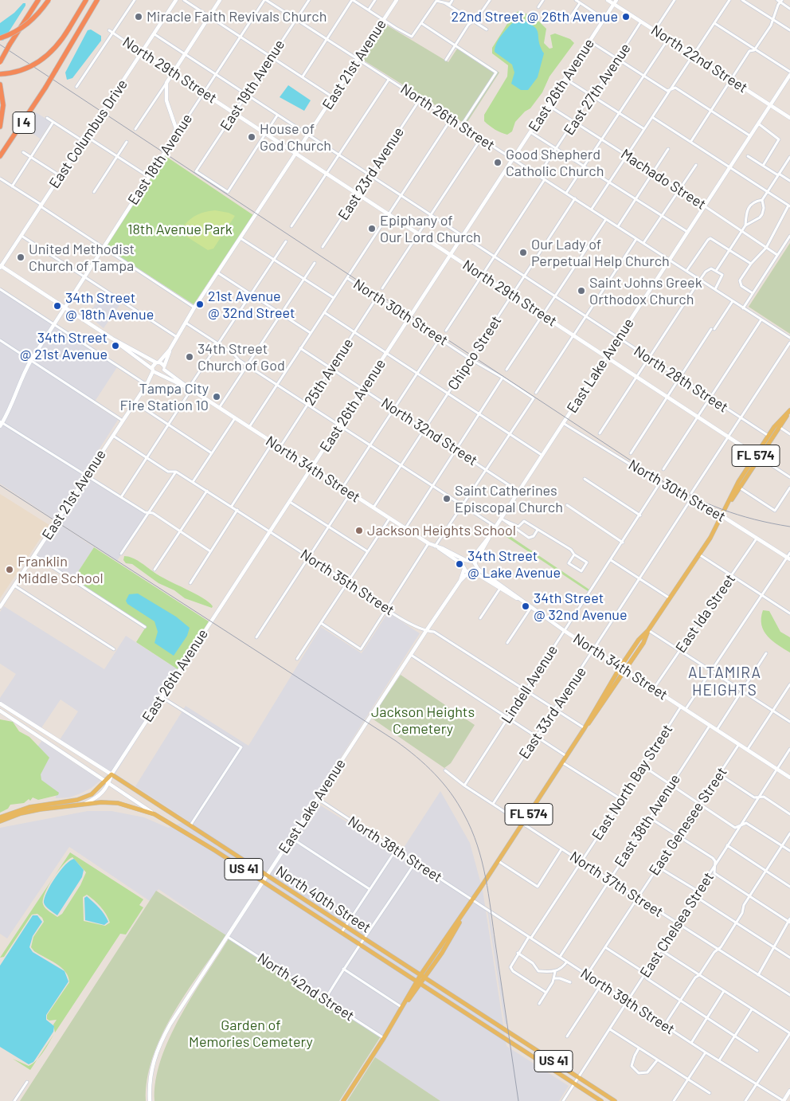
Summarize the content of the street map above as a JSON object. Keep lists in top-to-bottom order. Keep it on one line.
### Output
{"streets":{"highway":["I 4"],"main road":["FL 574","US 41","North 40th Street"],"street":["North 22nd Street","East 21st Avenue","North 29th Street","East 19th Avenue","East 26th Avenue","East 27th Avenue","North 26th Street","East Columbus Drive","East 18th Avenue","East 23rd Avenue","Machado Street","North 30th Street","Chipco Street","East Lake Avenue","25th Avenue","North 28th Street","North 32nd Street","North 34th Street","North 35th Street","East Ida Street","Lindell Avenue","East 33rd Avenue","East North Bay Street","East 38th Avenue","East Genesee Street","North 38th Street","North 37th Street","East Chelsea Street","North 42nd Street","North 39th Street"]},"crossings":[["North 22nd Street","East 26th Avenue"],["North 22nd Street","East 27th Avenue"],["North 22nd Street","East Lake Avenue"],["East 21st Avenue","North 29th Street"],["East 21st Avenue","North 26th Street"],["East 21st Avenue","North 28th Street"],["East 21st Avenue","North 34th Street"],["East 21st Avenue","North 35th Street"],["North 29th Street","East 19th Avenue"],["North 29th Street","East 26th Avenue"],["North 29th Street","East Columbus Drive"],["North 29th Street","East 18th Avenue"],["North 29th Street","East 23rd Avenue"],["North 29th Street","Chipco Street"],["North 29th Street","East Lake Avenue"],["North 29th Street","FL 574"],["East 19th Avenue","North 26th Street"],["East 19th Avenue","North 28th Street"],["East 26th Avenue","North 26th Street"],["East 26th Avenue","Machado Street"],["East 26th Avenue","North 30th Street"],["East 26th Avenue","North 28th Street"],["East 26th Avenue","North 32nd Street"],["East 26th Avenue","North 34th Street"],["East 26th Avenue","North 35th Street"],["East 26th Avenue","North 40th Street"],["East 27th Avenue","North 26th Street"],["East 27th Avenue","Machado Street"],["North 26th Street","East 18th Avenue"],["North 26th Street","East 23rd Avenue"],["North 26th Street","Chipco Street"],["North 26th Street","East Lake Avenue"],["East Columbus Drive","North 28th Street"],["East 18th Avenue","North 28th Street"],["East 23rd Avenue","North 28th Street"],["Machado Street","East Lake Avenue"],["North 30th Street","Chipco Street"],["North 30th Street","East Lake Avenue"],["North 30th Street","25th Avenue"],["North 30th Street","FL 574"],["North 30th Street","East Ida Street"],["North 30th Street","Lindell Avenue"],["North 30th Street","East 33rd Avenue"],["Chipco Street","North 28th Street"],["Chipco Street","North 32nd Street"],["Chipco Street","North 34th Street"],["East Lake Avenue","North 28th Street"],["East Lake Avenue","North 32nd Street"],["East Lake Avenue","North 34th Street"],["East Lake Avenue","North 35th Street"],["East Lake Avenue","North 38th Street"],["East Lake Avenue","North 40th Street"],["East Lake Avenue","North 42nd Street"],["25th Avenue","North 32nd Street"],["25th Avenue","North 34th Street"],["North 28th Street","FL 574"],["FL 574","North 34th Street"],["FL 574","North 35th Street"],["FL 574","North 38th Street"],["FL 574","North 37th Street"],["FL 574","North 40th Street"],["FL 574","North 42nd Street"],["FL 574","North 39th Street"],["North 34th Street","East Ida Street"],["North 34th Street","Lindell Avenue"],["North 34th Street","East 33rd Avenue"],["North 34th Street","East North Bay Street"],["North 34th Street","East 38th Avenue"],["North 34th Street","East Genesee Street"],["North 34th Street","East Chelsea Street"],["North 35th Street","Lindell Avenue"],["North 35th Street","East 33rd Avenue"],["Lindell Avenue","North 37th Street"],["East 33rd Avenue","North 37th Street"],["East North Bay Street","North 37th Street"],["East North Bay Street","North 39th Street"],["East 38th Avenue","North 37th Street"],["East 38th Avenue","North 39th Street"],["East Genesee Street","North 37th Street"],["East Genesee Street","North 39th Street"],["North 38th Street","North 39th Street"],["US 41","North 40th Street"],["North 37th Street","East Chelsea Street"],["North 40th Street","East Chelsea Street"],["East Chelsea Street","North 39th Street"]],"districts":["ALTAMIRA HEIGHTS"],"parks":["18th Avenue Park","Jackson Heights Cemetery","Garden of Memories Cemetery"],"places":["Miracle Faith Revivals Church","22nd Street @ 26th Avenue","House of God Church","Good Shepherd Catholic Church","Epiphany of Our Lord Church","Our Lady of Perpetual Help Church","United Methodist Church of Tampa","Saint Johns Greek Orthodox Church","21st Avenue @ 32nd Street","34th Street @ 18th Avenue","34th Street @ 21st Avenue","34th Street Church of God","Tampa City Fire Station 10","Saint Catherines Episcopal Church","Jackson Heights School","34th Street @ Lake Avenue","Franklin Middle School","34th Street @ 32nd Avenue"]}
